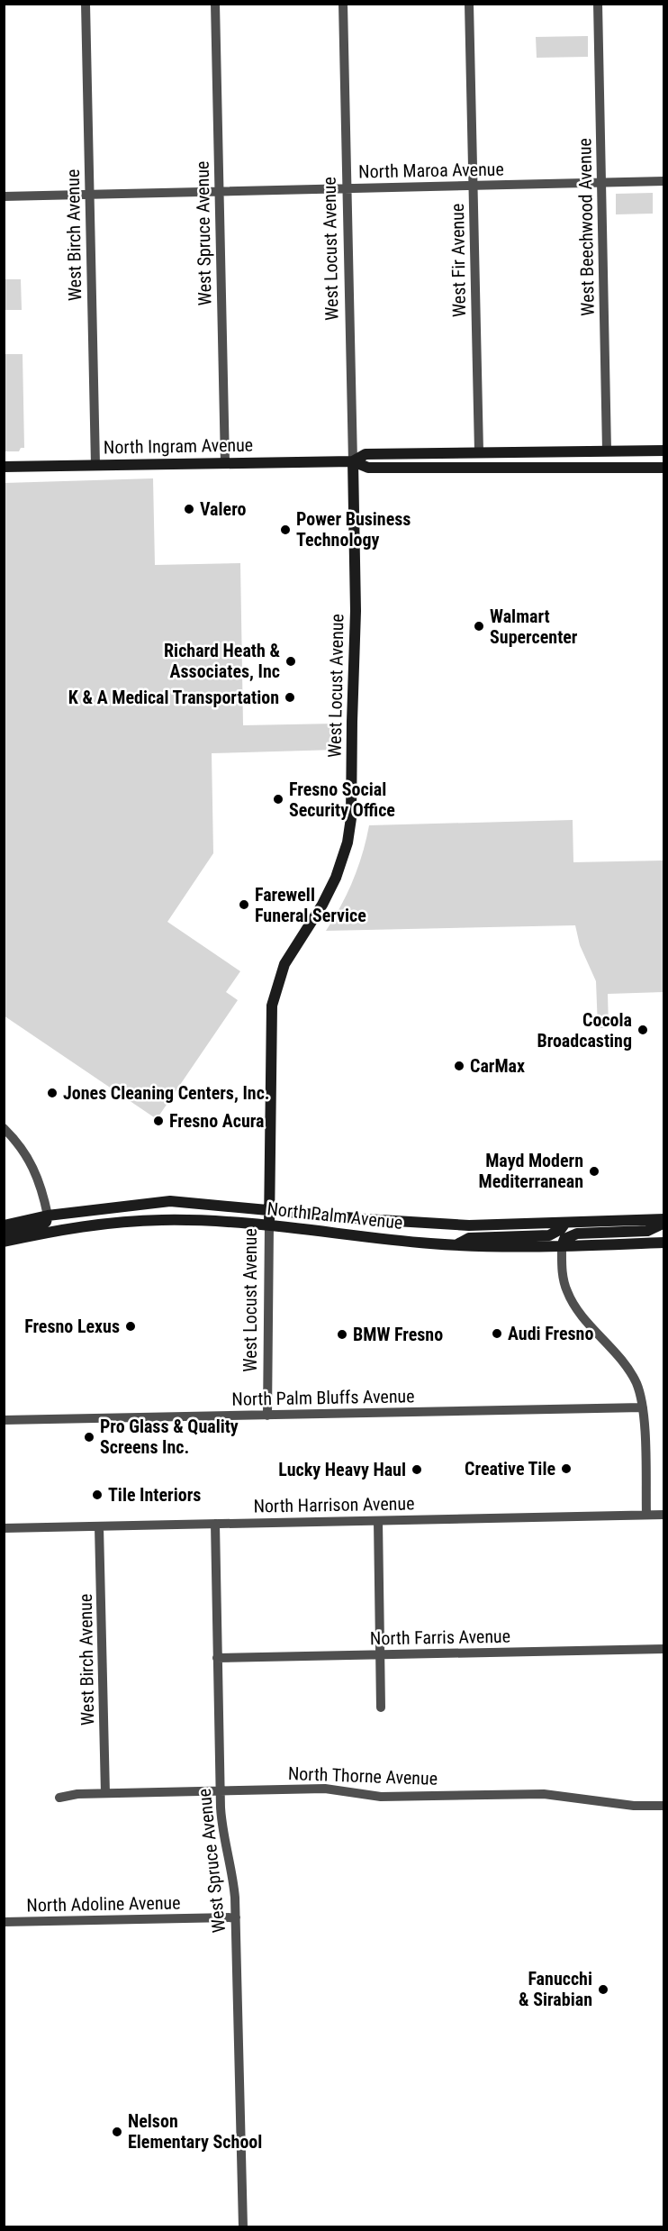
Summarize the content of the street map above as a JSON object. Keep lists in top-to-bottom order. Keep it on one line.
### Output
{"streets":{"street":["North Maroa Avenue","West Beechwood Avenue","West Spruce Avenue","West Birch Avenue","West Locust Avenue","West Fir Avenue","North Ingram Avenue","North Palm Avenue","North Palm Bluffs Avenue","North Harrison Avenue","North Farris Avenue","North Thorne Avenue","North Adoline Avenue"]},"crossings":[["North Maroa Avenue","West Beechwood Avenue"],["North Maroa Avenue","West Spruce Avenue"],["North Maroa Avenue","West Birch Avenue"],["North Maroa Avenue","West Locust Avenue"],["North Maroa Avenue","West Fir Avenue"],["West Beechwood Avenue","North Ingram Avenue"],["West Spruce Avenue","North Ingram Avenue"],["West Spruce Avenue","North Harrison Avenue"],["West Spruce Avenue","North Farris Avenue"],["West Spruce Avenue","North Thorne Avenue"],["West Spruce Avenue","North Adoline Avenue"],["West Birch Avenue","North Ingram Avenue"],["West Birch Avenue","North Harrison Avenue"],["West Birch Avenue","North Thorne Avenue"],["West Locust Avenue","North Ingram Avenue"],["West Locust Avenue","North Palm Avenue"],["West Locust Avenue","North Palm Bluffs Avenue"],["West Fir Avenue","North Ingram Avenue"]],"places":["Valero","Power Business Technology","Walmart Supercenter","Richard Heath & Associates, Inc","K & A Medical Transportation","Fresno Social Security Office","Farewell Funeral Service","Cocola Broadcasting","CarMax","Jones Cleaning Centers, Inc.","Fresno Acura","Mayd Modern Mediterranean","Fresno Lexus","Audi Fresno","BMW Fresno","Pro Glass & Quality Screens Inc.","Creative Tile","Lucky Heavy Haul","Tile Interiors","Fanucchi & Sirabian","Nelson Elementary School"]}
